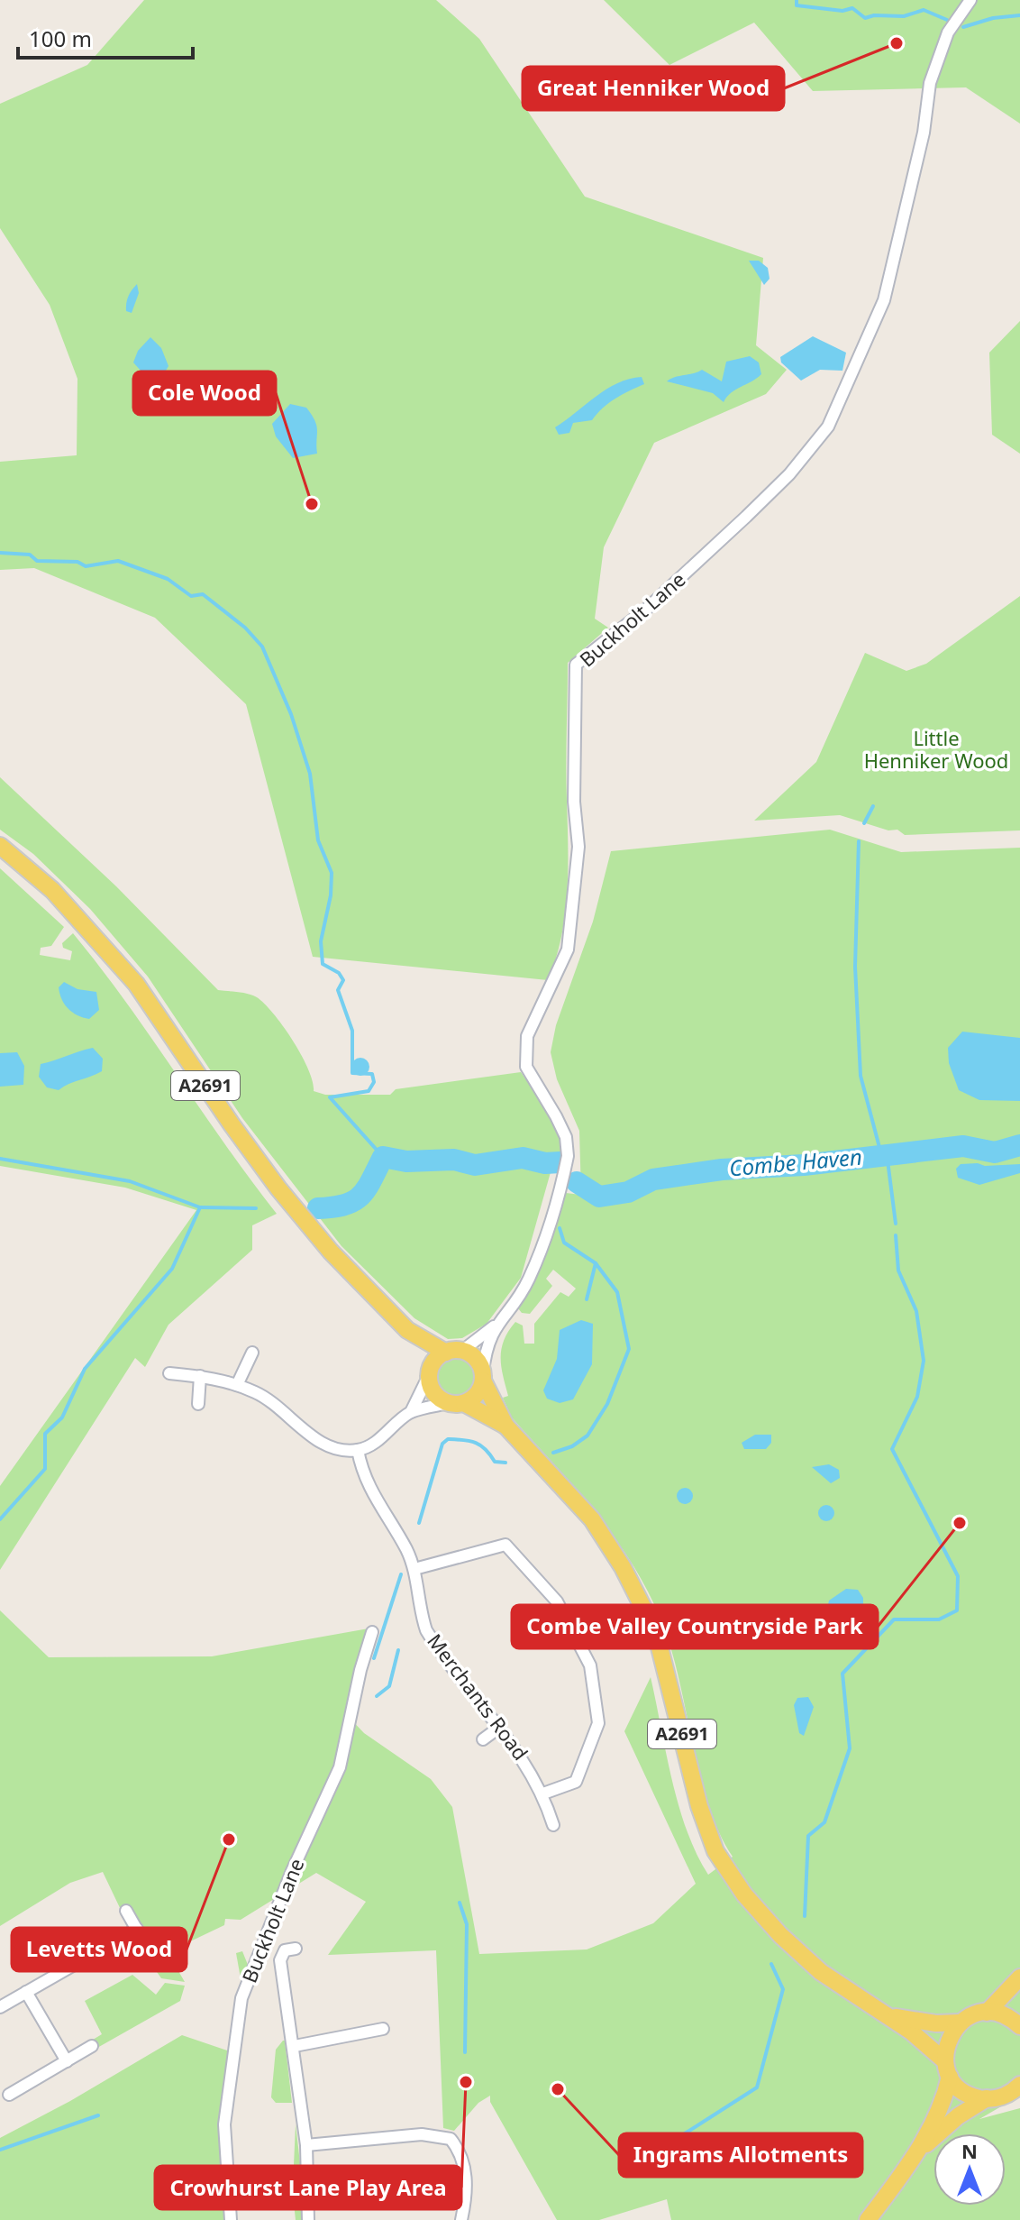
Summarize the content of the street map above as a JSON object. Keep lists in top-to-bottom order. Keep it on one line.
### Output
{"streets":{"main road":["A2691"],"street":["Buckholt Lane","Merchants Road"]},"crossings":[["Buckholt Lane","A2691"]],"water":["Combe Haven"],"parks":["Little Henniker Wood"],"places":["Great Henniker Wood","Cole Wood","Combe Valley Countryside Park","Levetts Wood","Crowhurst Lane Play Area","Ingrams Allotments"],"scale_bar":"100 m","north":"top"}
